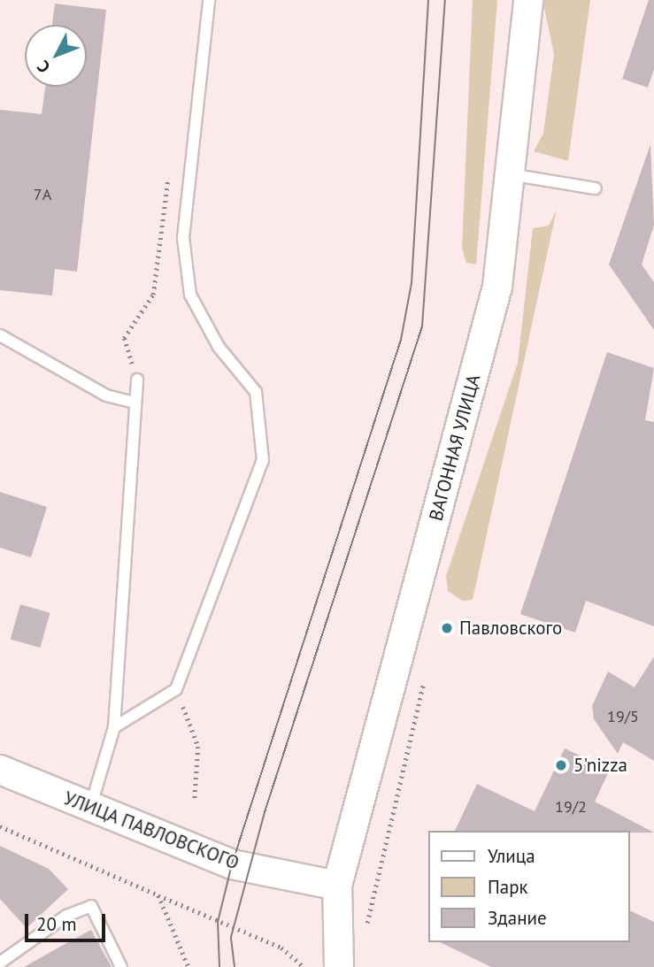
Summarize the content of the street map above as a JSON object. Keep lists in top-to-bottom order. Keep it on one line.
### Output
{"streets":{"street":["ВАГОННАЯ УЛИЦА","УЛИЦА ПАВЛОВСКОГО"]},"crossings":[["ВАГОННАЯ УЛИЦА","УЛИЦА ПАВЛОВСКОГО"]],"places":["Павловского","5'nizza"],"house_numbers":["7А","19/5","19/2"],"legend":["Улица","Парк","Здание"],"scale_bar":"20 m","north":"bottom left"}
